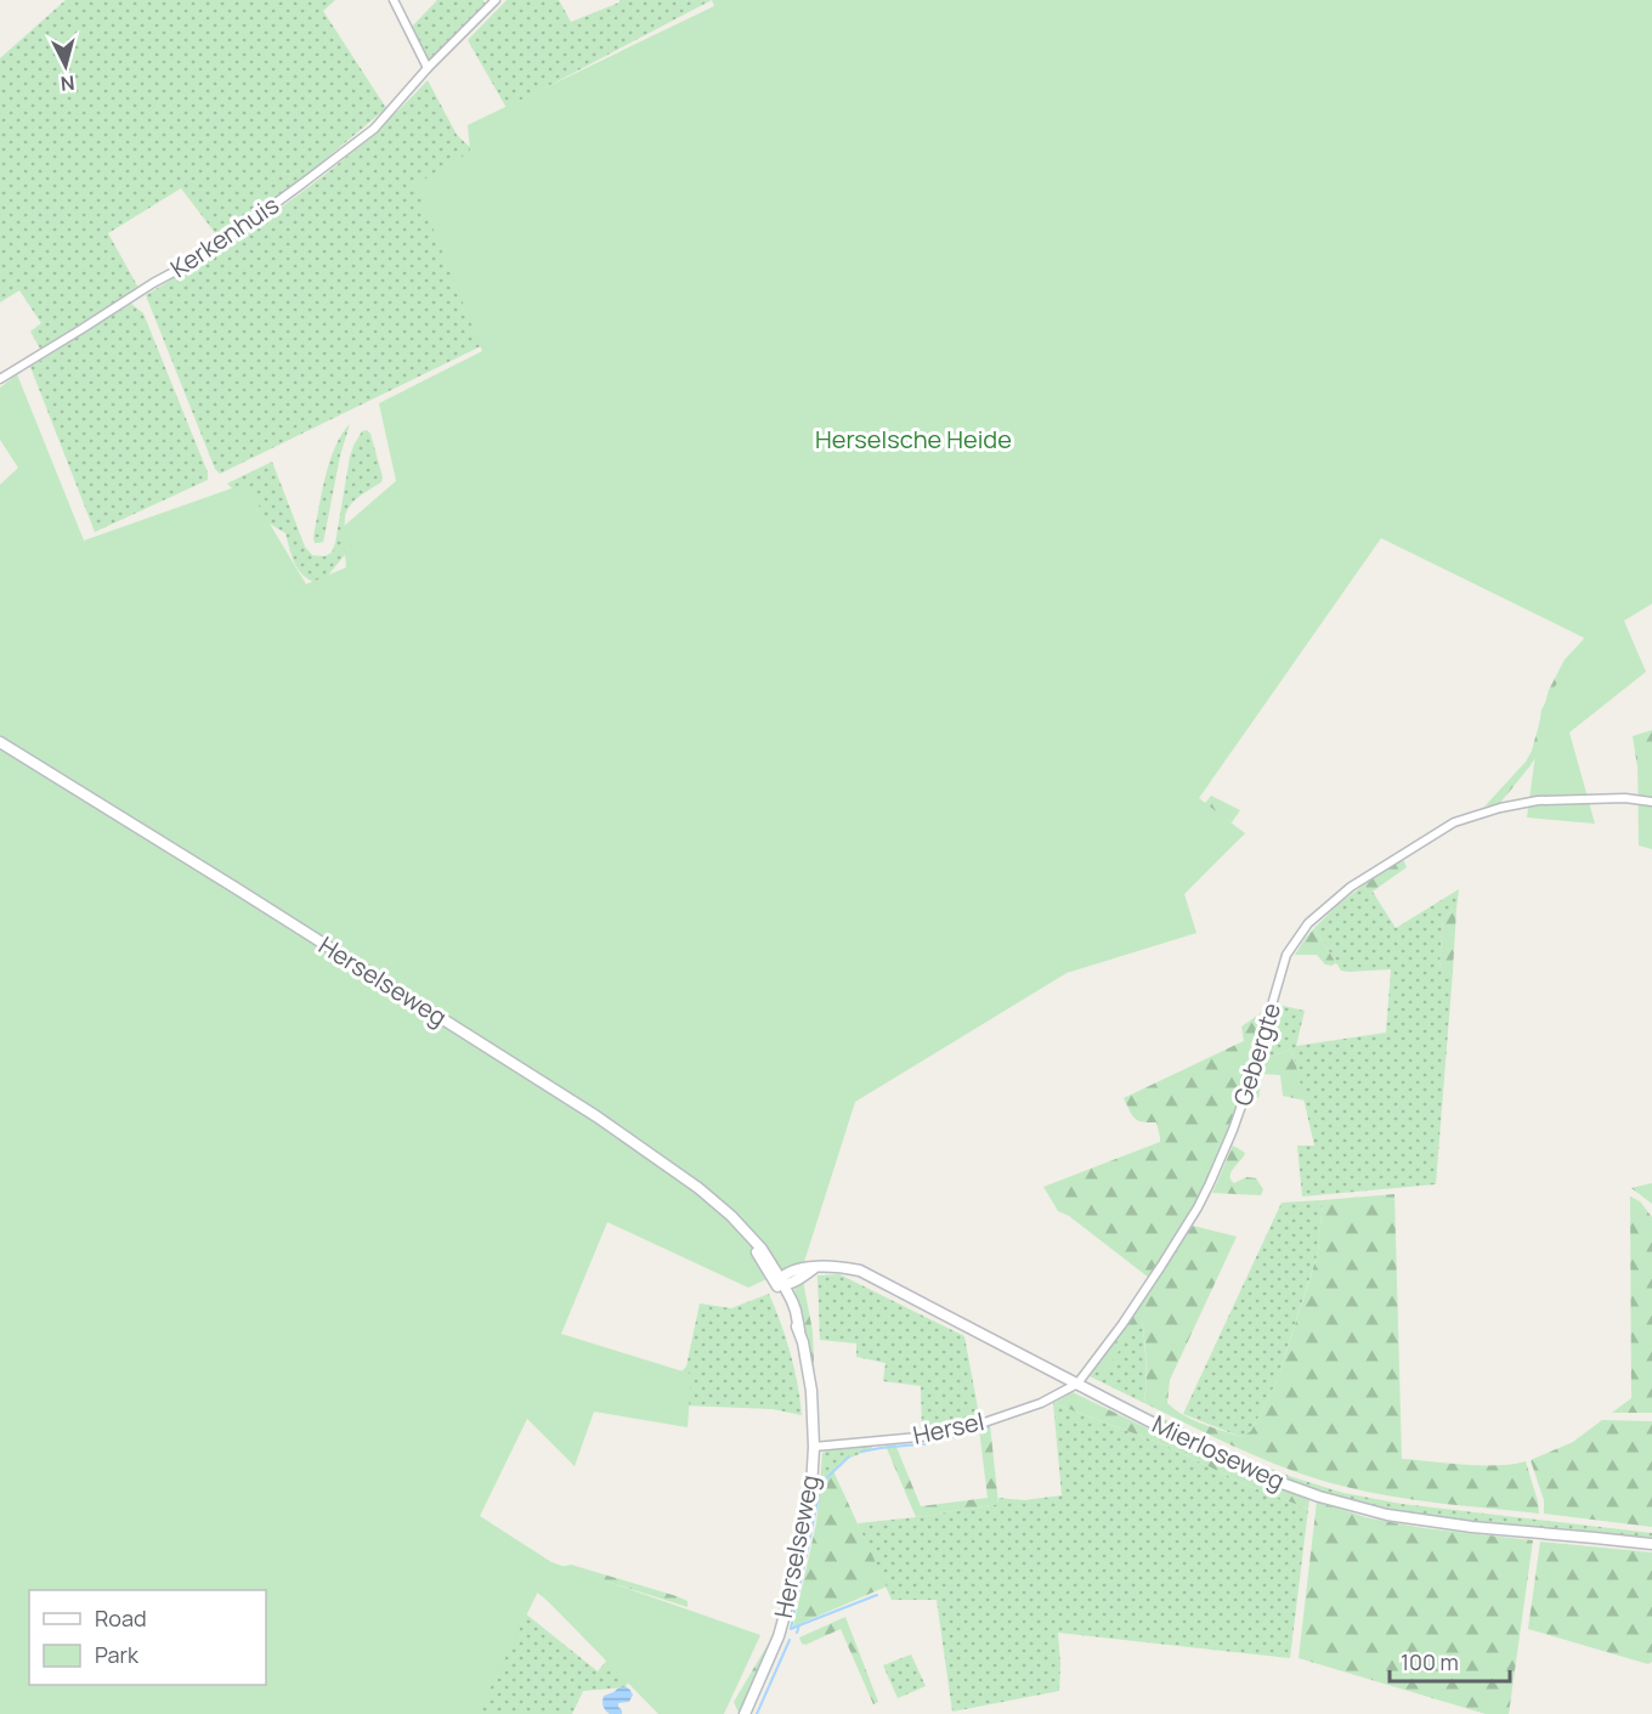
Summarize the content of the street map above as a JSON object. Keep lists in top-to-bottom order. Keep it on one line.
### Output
{"streets":{"street":["Kerkenhuis","Herselseweg","Gebergte","Hersel","Mierloseweg"]},"crossings":[["Herselseweg","Hersel"],["Herselseweg","Mierloseweg"],["Gebergte","Hersel"],["Gebergte","Mierloseweg"],["Hersel","Mierloseweg"]],"parks":["Herselsche Heide"],"legend":["Road","Park"],"scale_bar":"100 m","north":"bottom"}
